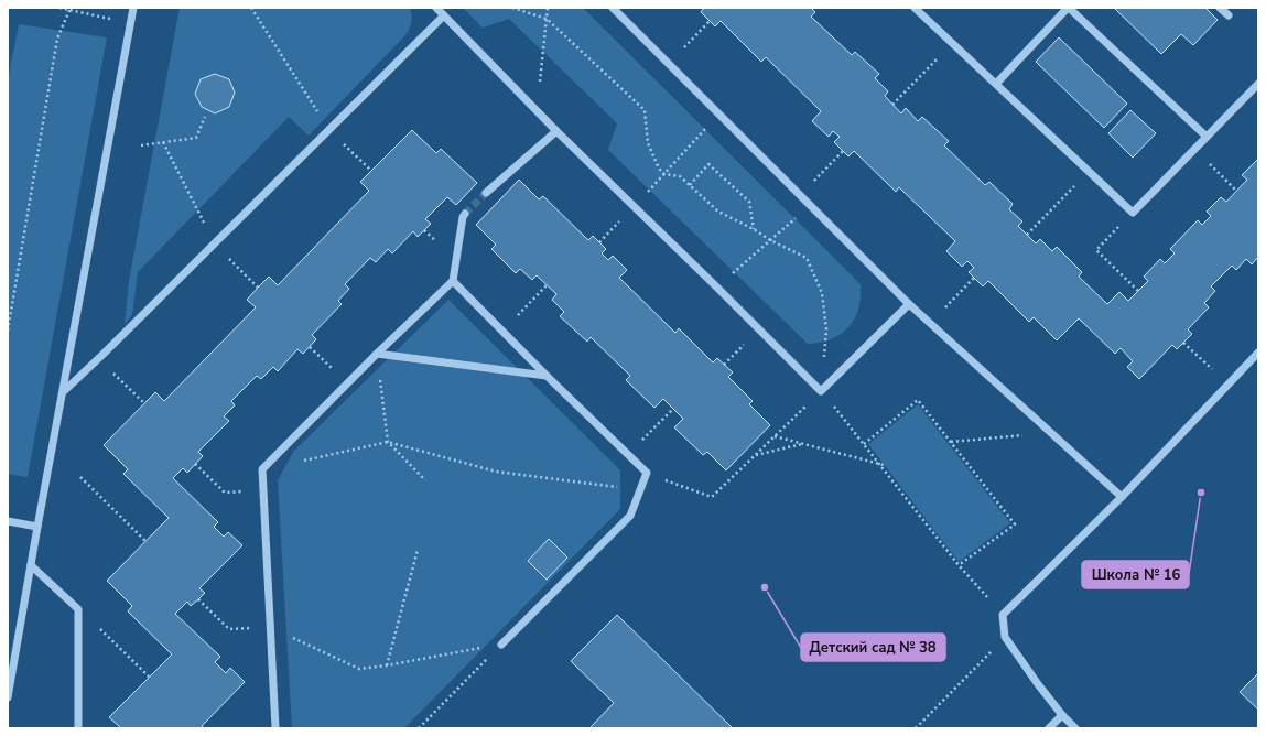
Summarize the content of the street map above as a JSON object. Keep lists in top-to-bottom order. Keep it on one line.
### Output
{"places":["Школа № 16","Детский сад № 38"]}
